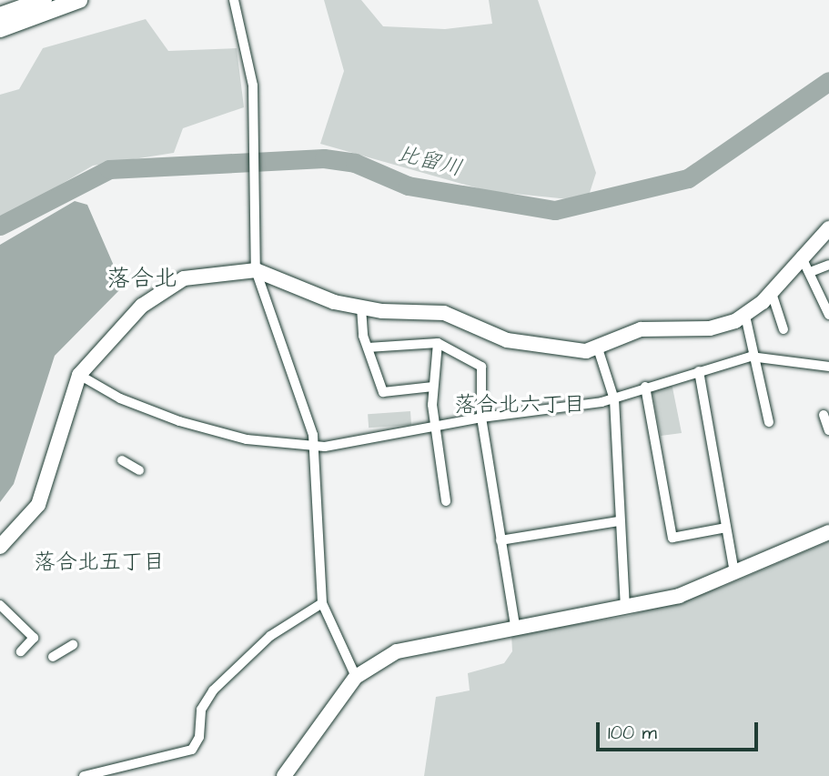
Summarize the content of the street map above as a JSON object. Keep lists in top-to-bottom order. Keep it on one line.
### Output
{"districts":["落合北","落合北六丁目","落合北五丁目"],"water":["比留川"],"scale_bar":"100 m"}
